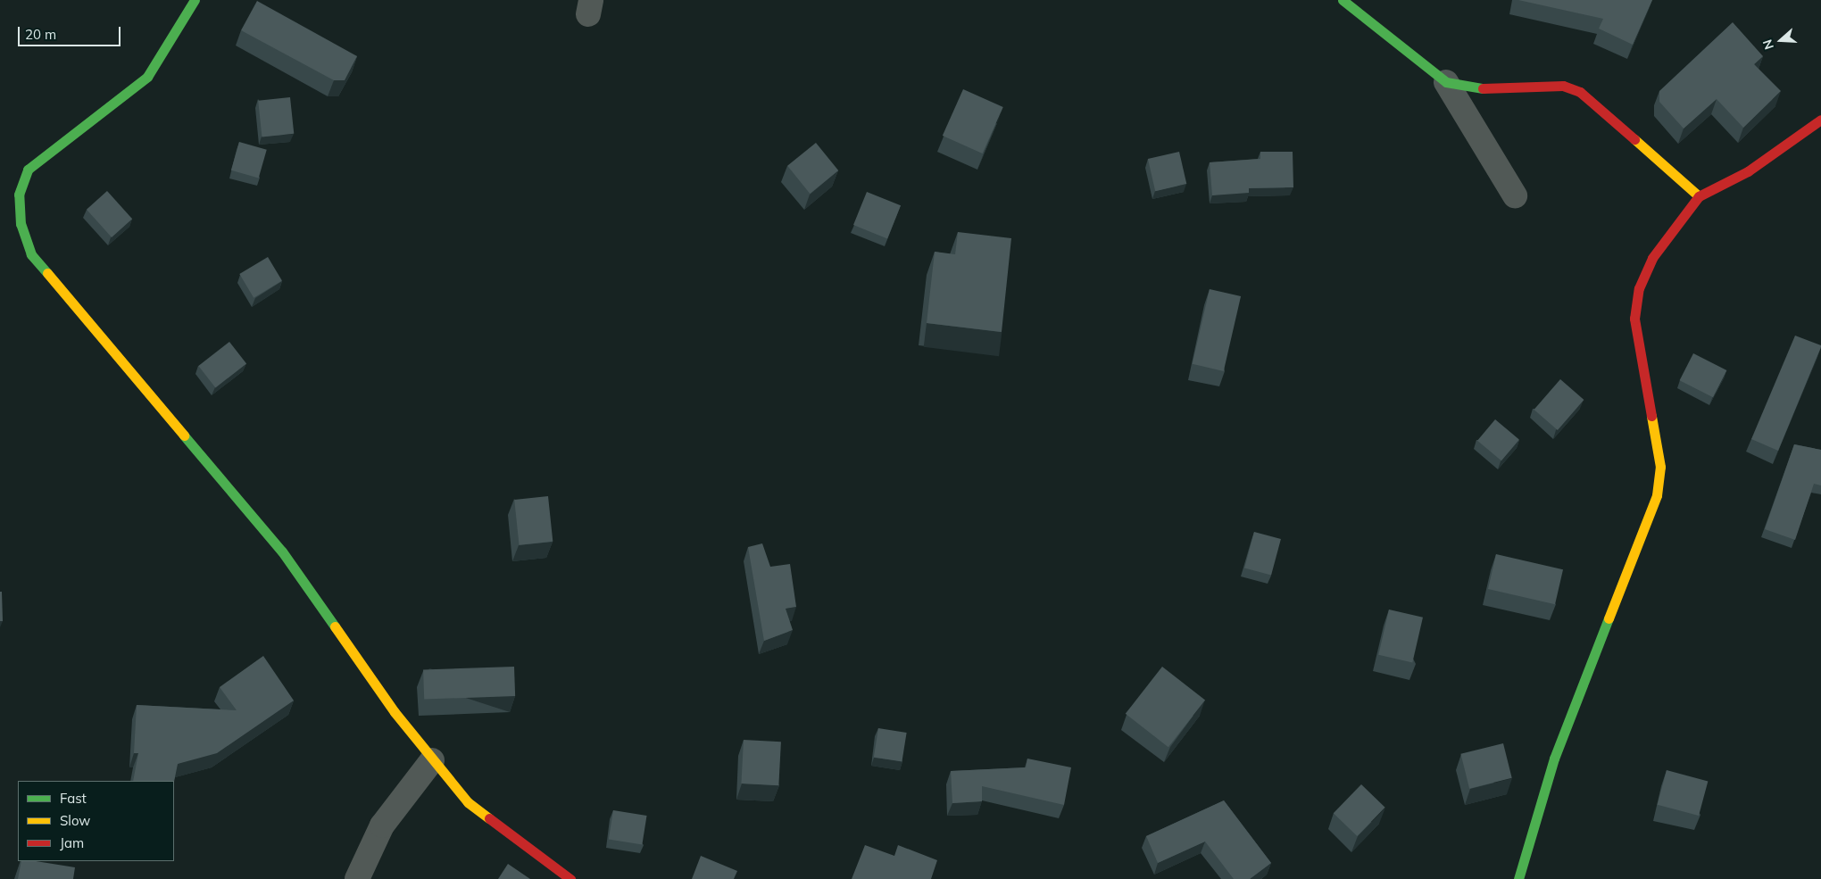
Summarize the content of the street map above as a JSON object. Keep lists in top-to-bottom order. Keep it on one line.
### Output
{"legend":["Fast","Slow","Jam"],"scale_bar":"20 m","north":"left"}
